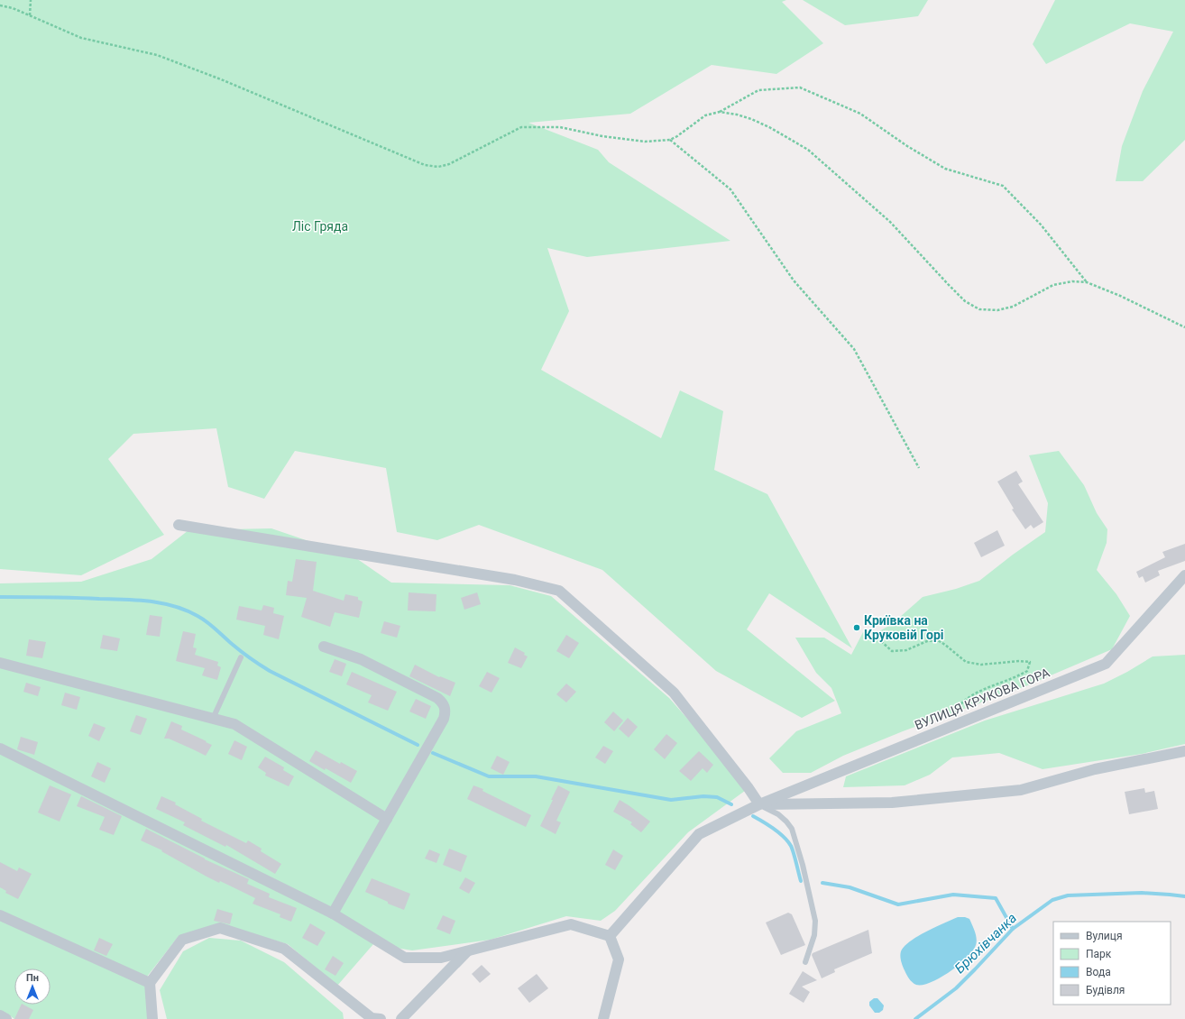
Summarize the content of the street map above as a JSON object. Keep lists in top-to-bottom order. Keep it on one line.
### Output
{"streets":{"street":["ВУЛИЦЯ КРУКОВА ГОРА"]},"water":["Брюхівчанка"],"parks":["Ліс Гряда"],"places":["Криївка на Круковій Горі"],"legend":["Вулиця","Парк","Вода","Будівля"],"north":"top"}
